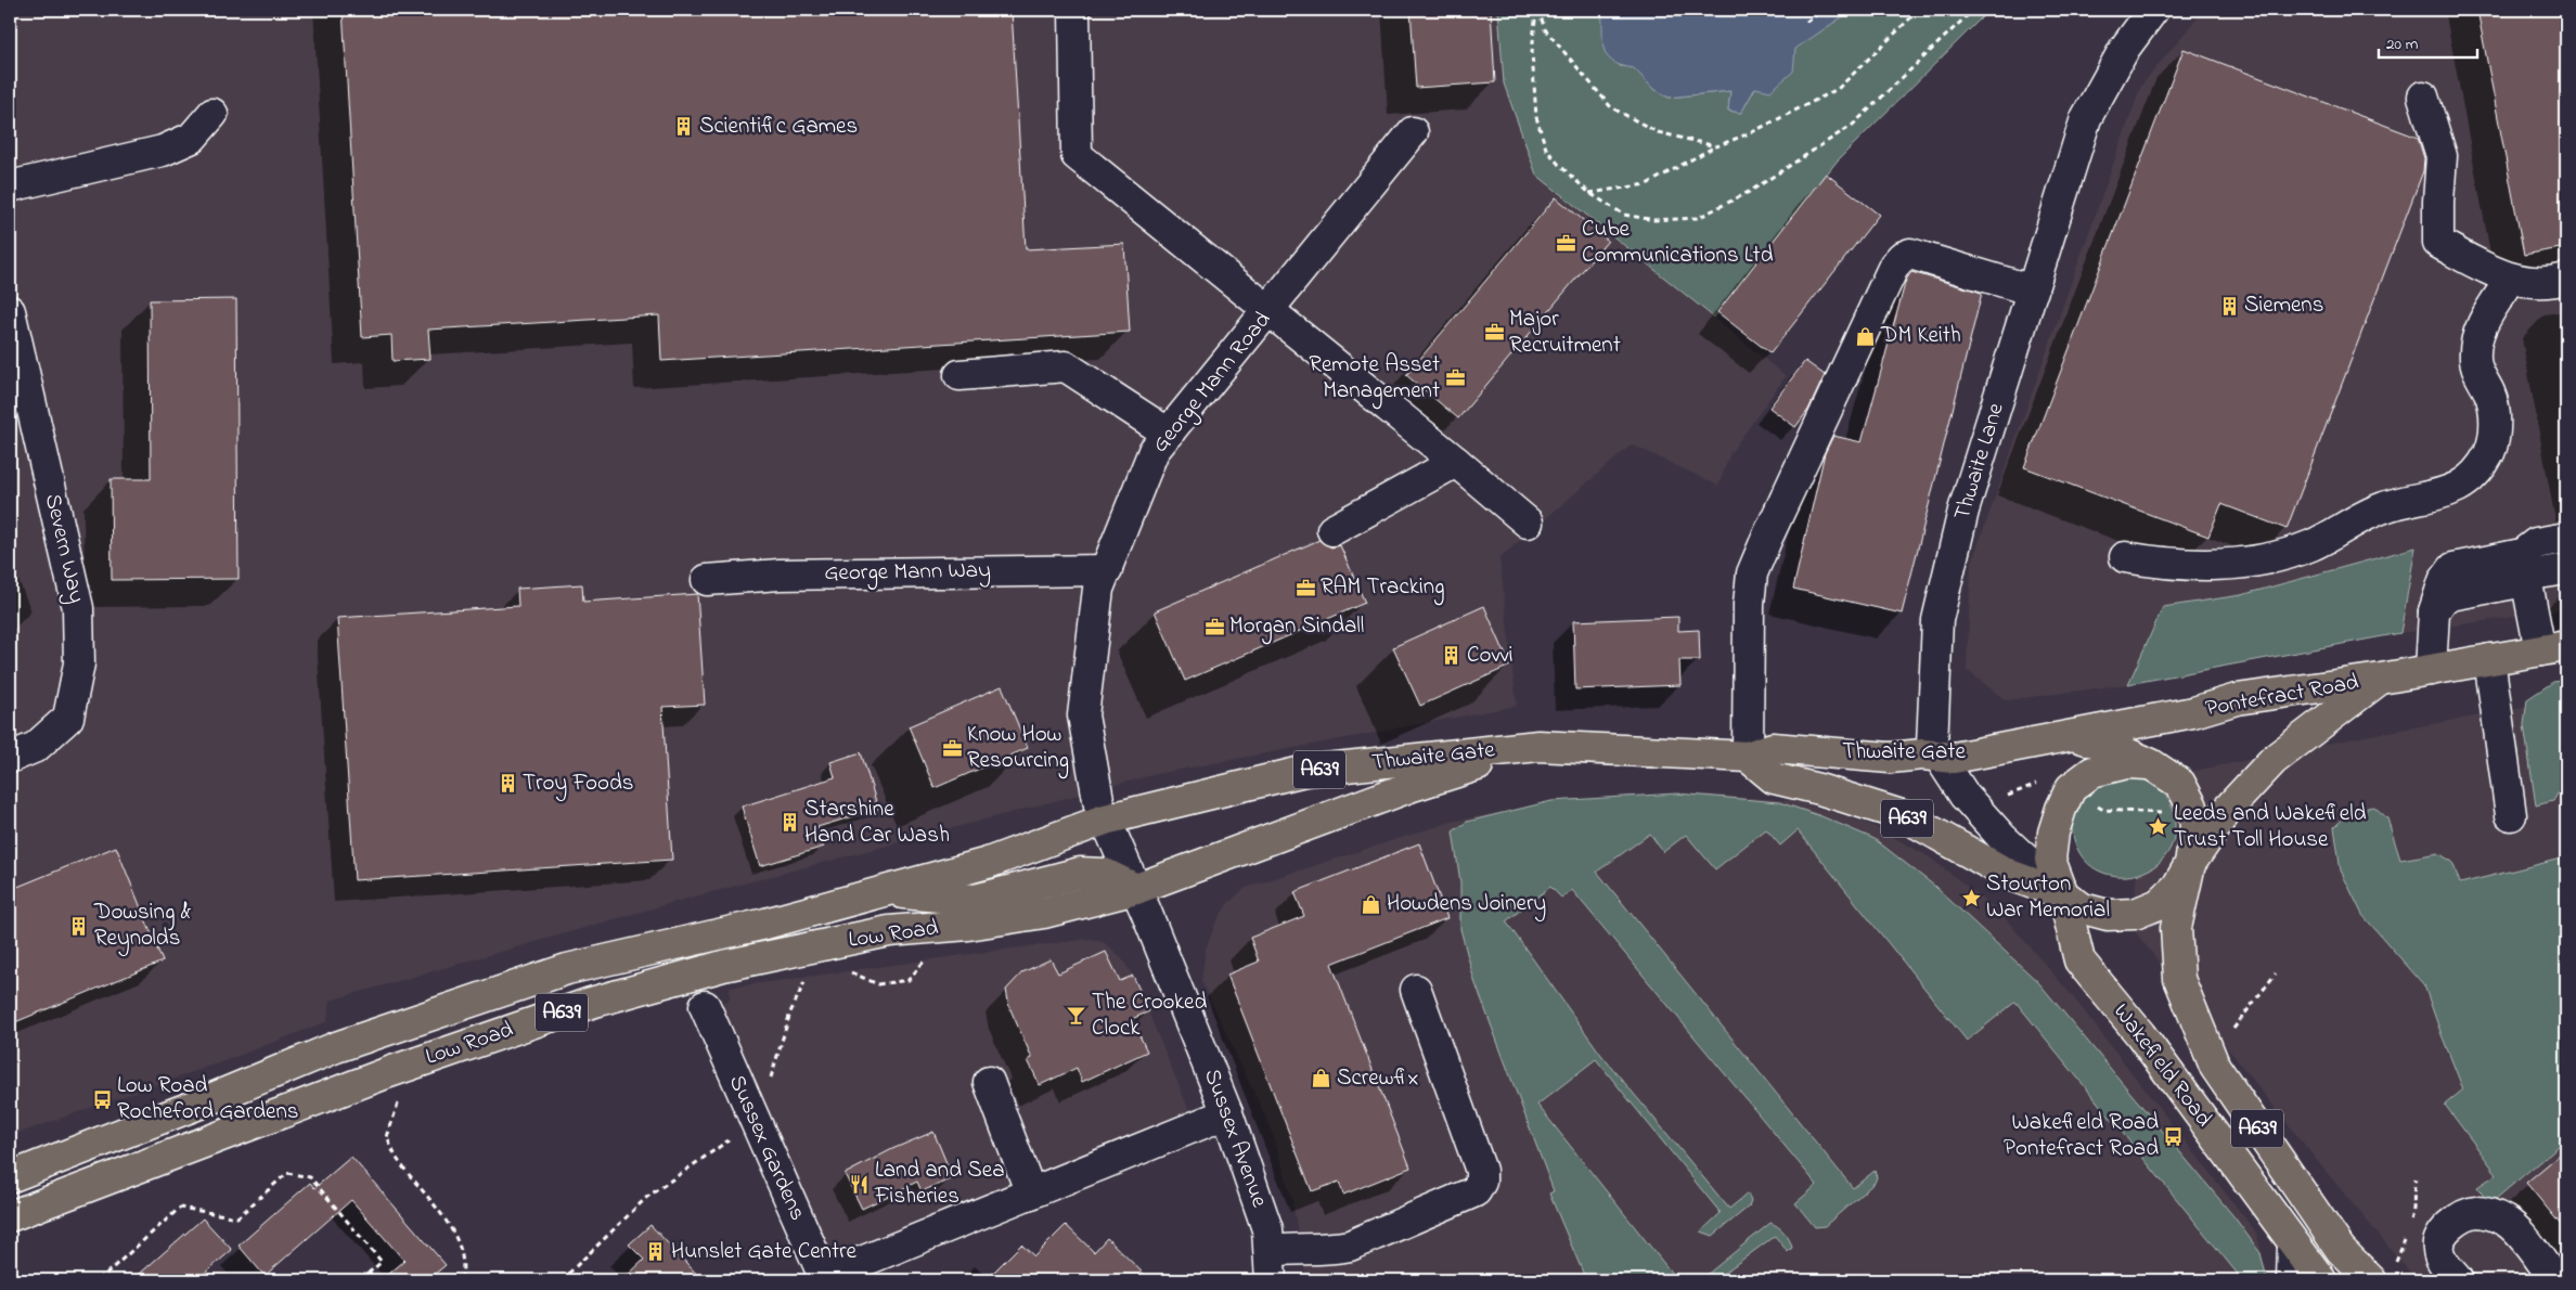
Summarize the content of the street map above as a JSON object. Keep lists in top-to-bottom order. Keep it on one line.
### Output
{"streets":{"main road":["Pontefract Road","Thwaite Gate","A639","Low Road","Wakefield Road"],"street":["George Mann Road","Thwaite Lane","Severn Way","George Mann Way","Sussex Avenue","Sussex Gardens"]},"crossings":[["George Mann Road","George Mann Way"],["George Mann Road","Thwaite Gate"],["George Mann Road","Low Road"],["George Mann Road","Sussex Avenue"],["Thwaite Lane","Pontefract Road"],["Thwaite Lane","Thwaite Gate"],["Thwaite Lane","Wakefield Road"],["Pontefract Road","Thwaite Gate"],["Pontefract Road","Wakefield Road"],["Thwaite Gate","A639"],["Thwaite Gate","Low Road"],["Thwaite Gate","Wakefield Road"],["Thwaite Gate","Sussex Avenue"],["A639","Low Road"],["A639","Sussex Avenue"],["Low Road","Sussex Avenue"],["Sussex Avenue","Sussex Gardens"]],"places":{"building":["Scientific Games","Siemens","Covvi","Troy Foods","Starshine Hand Car Wash","Dowsing & Reynolds","Hunslet Gate Centre"],"office":["Cube Communications Ltd","Major Recruitment","Remote Asset Management","RAM Tracking","Morgan Sindall","Know How Resourcing"],"shop":["DM Keith","Howdens Joinery","Screwfix"],"place":["Leeds and Wakefield Trust Toll House","Stourton War Memorial"],"bar":["The Crooked Clock"],"bus stop":["Low Road Rocheford Gardens","Wakefield Road Pontefract Road"],"restaurant":["Land and Sea Fisheries"]},"scale_bar":"20 m"}
